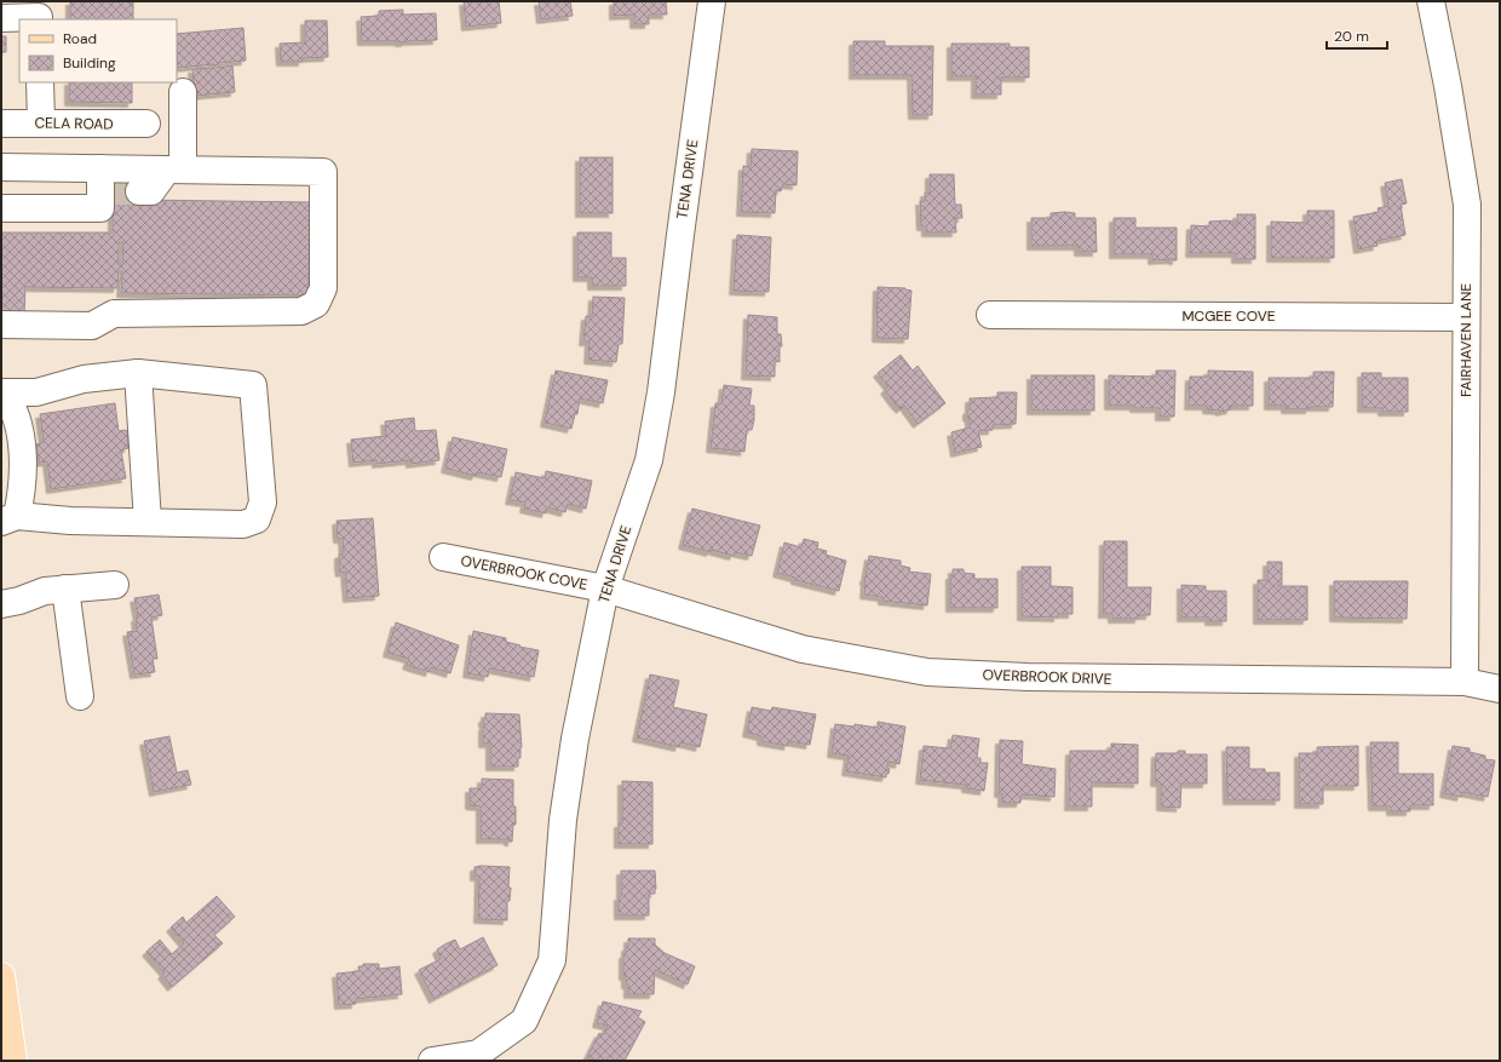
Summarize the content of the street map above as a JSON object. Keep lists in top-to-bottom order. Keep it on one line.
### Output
{"streets":{"street":["CELA ROAD","TENA DRIVE","MCGEE COVE","FAIRHAVEN LANE","OVERBROOK COVE","OVERBROOK DRIVE"]},"crossings":[["TENA DRIVE","OVERBROOK COVE"],["TENA DRIVE","OVERBROOK DRIVE"],["MCGEE COVE","FAIRHAVEN LANE"],["FAIRHAVEN LANE","OVERBROOK DRIVE"],["OVERBROOK COVE","OVERBROOK DRIVE"]],"legend":["Road","Building"],"scale_bar":"20 m"}
